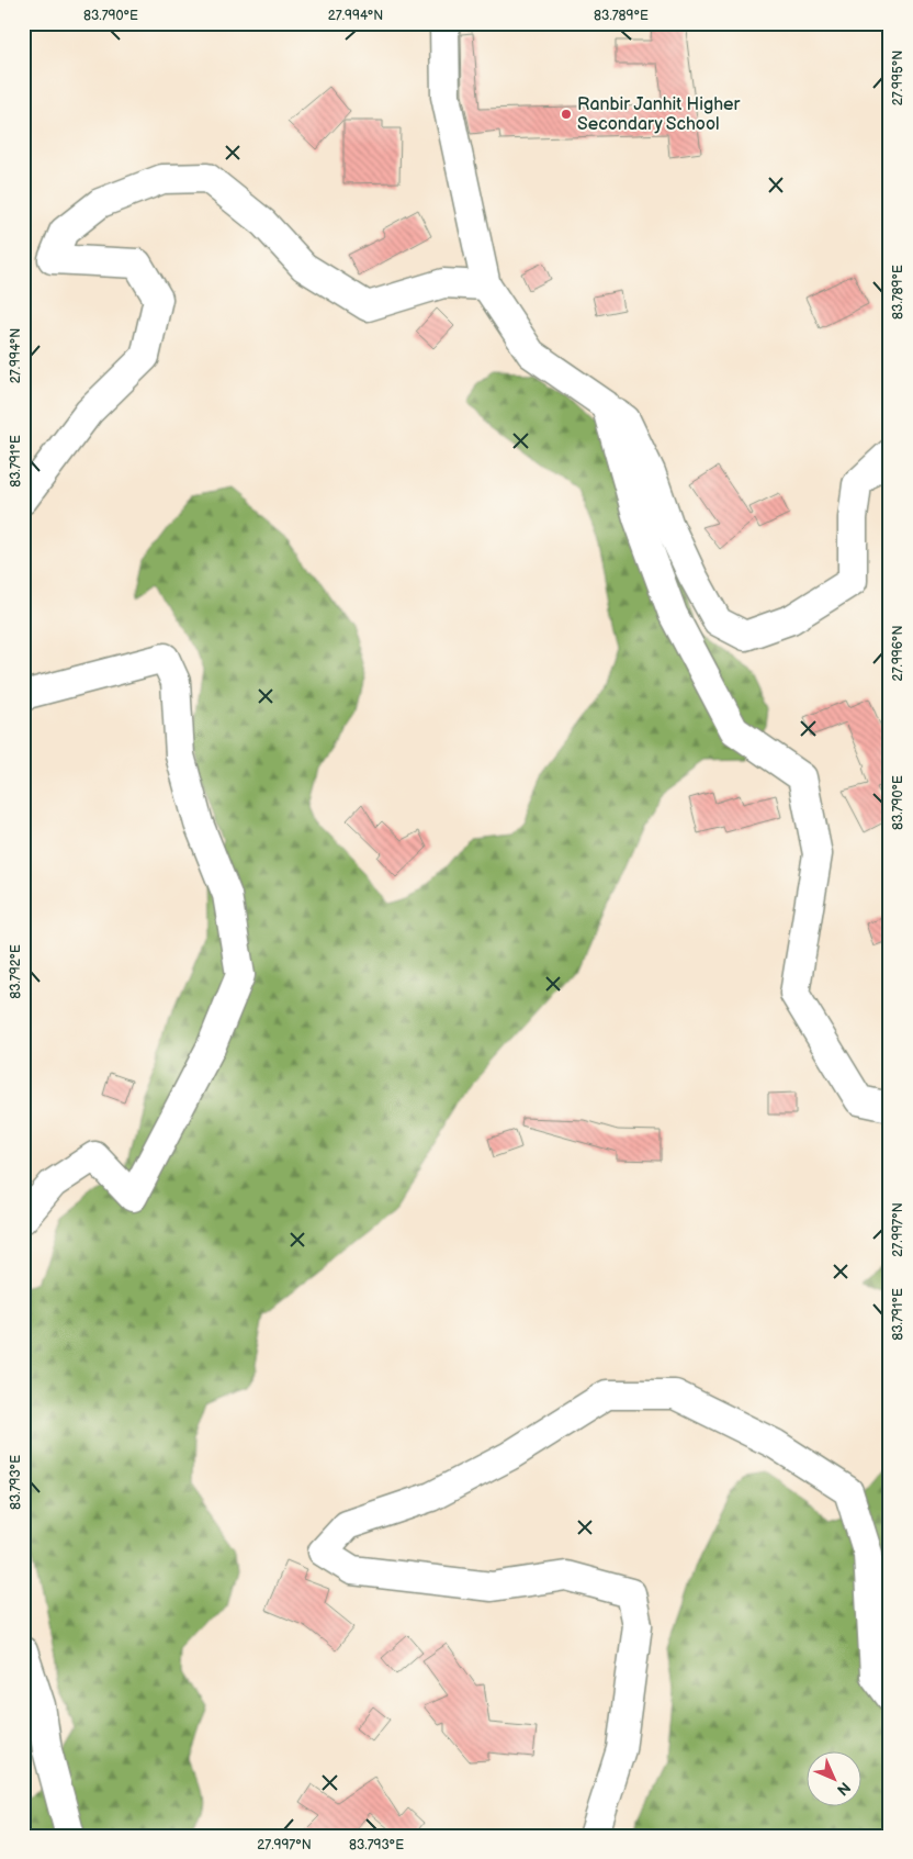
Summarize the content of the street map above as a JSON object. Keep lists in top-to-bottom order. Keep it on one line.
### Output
{"places":["Ranbir Janhit Higher Secondary School"],"north":"bottom right","coordinates":["83.790°E","27.994°N","83.789°E","27.995°N","83.791°E","27.996°N","83.792°E","27.997°N","83.793°E"]}
